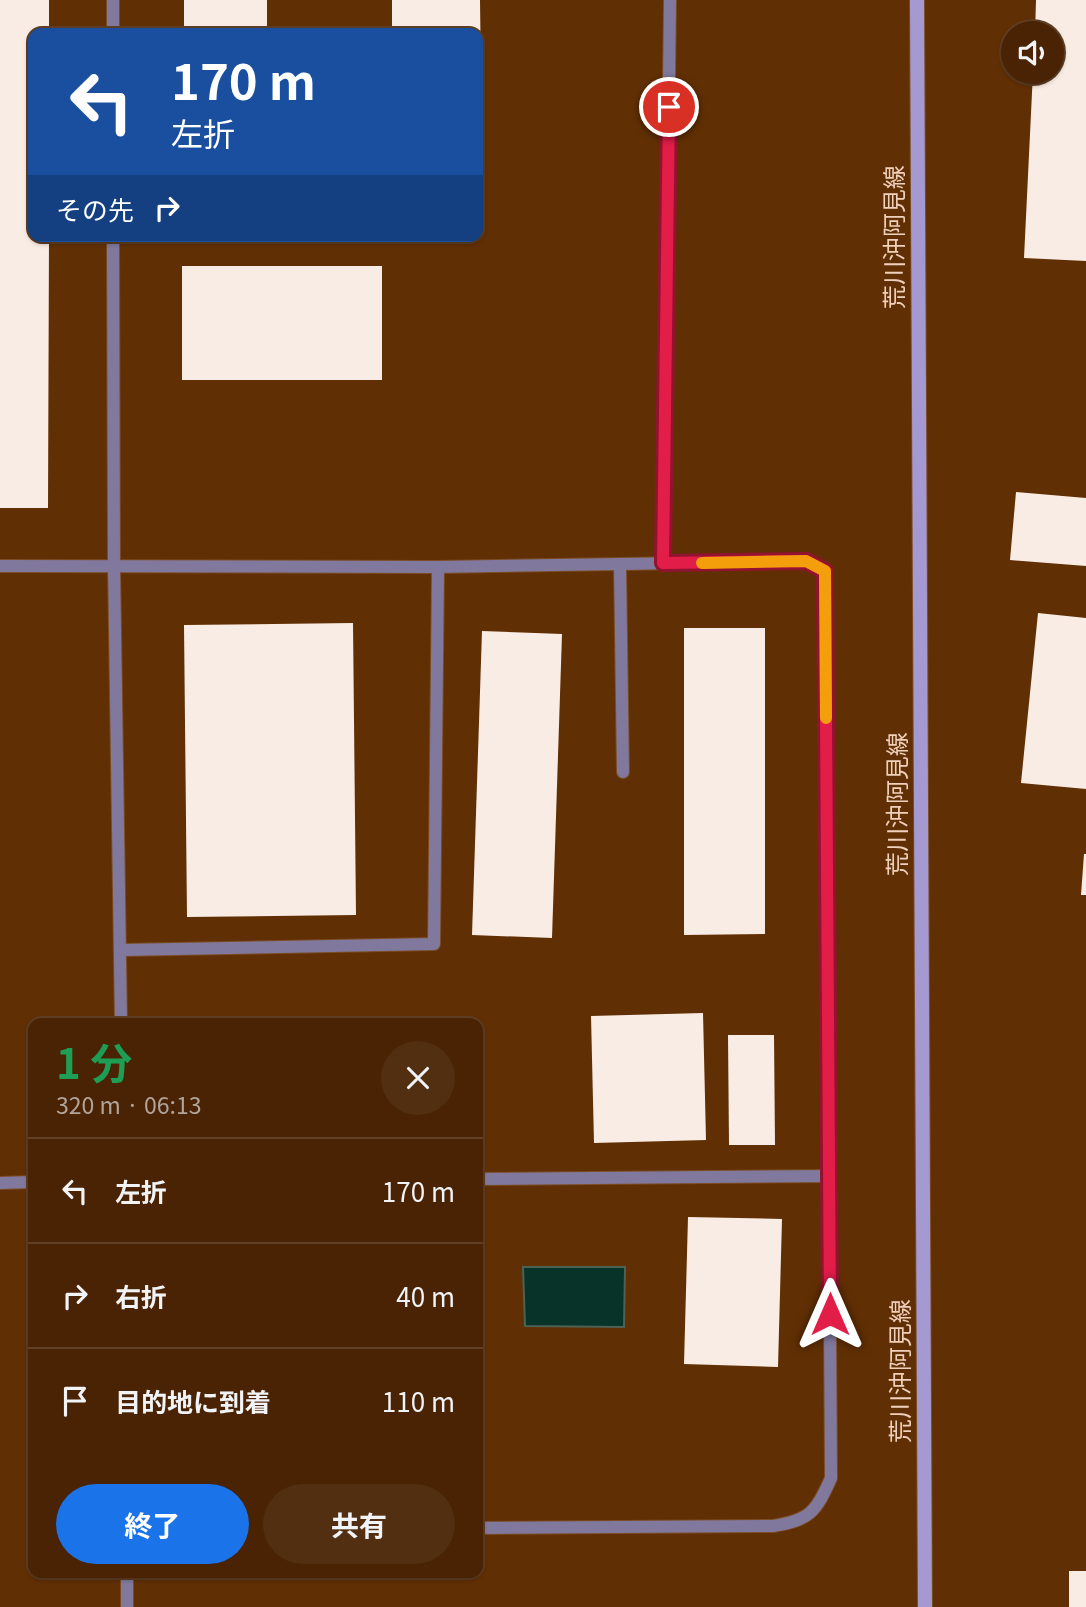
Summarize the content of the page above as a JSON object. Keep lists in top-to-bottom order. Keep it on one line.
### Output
{"streets":{"main road":["荒川沖阿見線"]},"page":{"turn":["170 m","左折"],"then":"その先","heading":["1 分","320 m · 06:13"],"list":[{"name":"左折","value":"170 m"},{"name":"右折","value":"40 m"},{"name":"目的地に到着","value":"110 m"}],"buttons":["終了","共有"]}}
